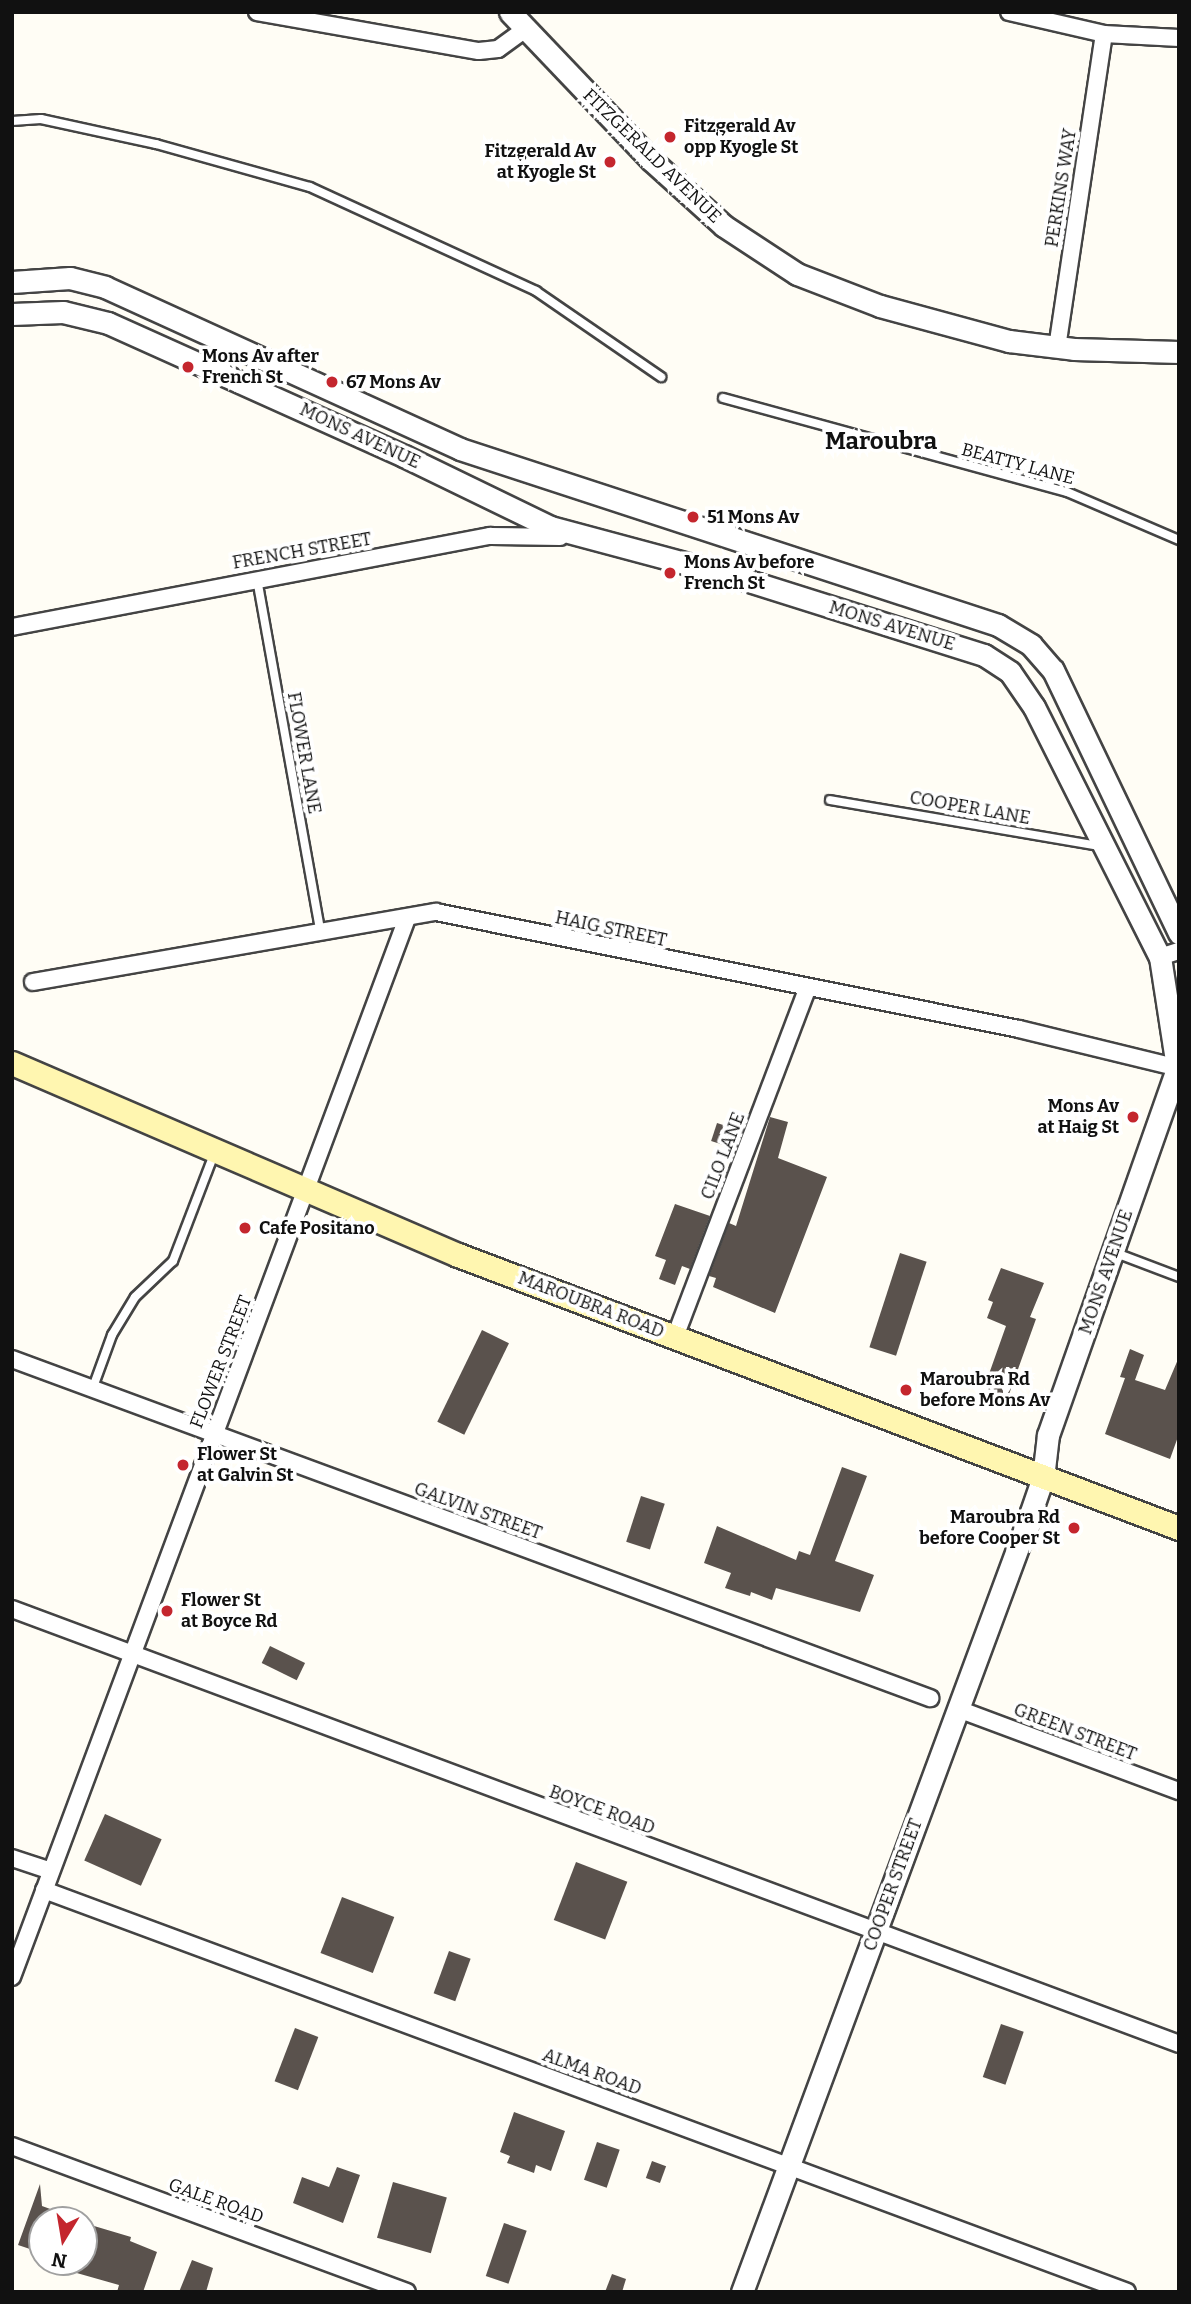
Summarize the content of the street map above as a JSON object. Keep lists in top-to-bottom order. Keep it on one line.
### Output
{"streets":{"main road":["MAROUBRA ROAD"],"street":["FITZGERALD AVENUE","PERKINS WAY","MONS AVENUE","FRENCH STREET","HAIG STREET","CILO LANE","FLOWER STREET","GALVIN STREET","GREEN STREET","BOYCE ROAD","COOPER STREET","ALMA ROAD","GALE ROAD"],"lane":["BEATTY LANE","FLOWER LANE","COOPER LANE"]},"crossings":[["FITZGERALD AVENUE","PERKINS WAY"],["MONS AVENUE","FRENCH STREET"],["MONS AVENUE","COOPER LANE"],["MONS AVENUE","HAIG STREET"],["MONS AVENUE","MAROUBRA ROAD"],["MONS AVENUE","COOPER STREET"],["FRENCH STREET","FLOWER LANE"],["FLOWER LANE","HAIG STREET"],["HAIG STREET","CILO LANE"],["HAIG STREET","FLOWER STREET"],["CILO LANE","MAROUBRA ROAD"],["MAROUBRA ROAD","FLOWER STREET"],["MAROUBRA ROAD","COOPER STREET"],["FLOWER STREET","GALVIN STREET"],["FLOWER STREET","BOYCE ROAD"],["FLOWER STREET","ALMA ROAD"],["GREEN STREET","COOPER STREET"],["BOYCE ROAD","COOPER STREET"],["COOPER STREET","ALMA ROAD"]],"districts":["Maroubra"],"places":["Fitzgerald Av opp Kyogle St","Fitzgerald Av at Kyogle St","Mons Av after French St","67 Mons Av","51 Mons Av","Mons Av before French St","Mons Av at Haig St","Cafe Positano","Maroubra Rd before Mons Av","Flower St at Galvin St","Maroubra Rd before Cooper St","Flower St at Boyce Rd"],"north":"bottom"}
